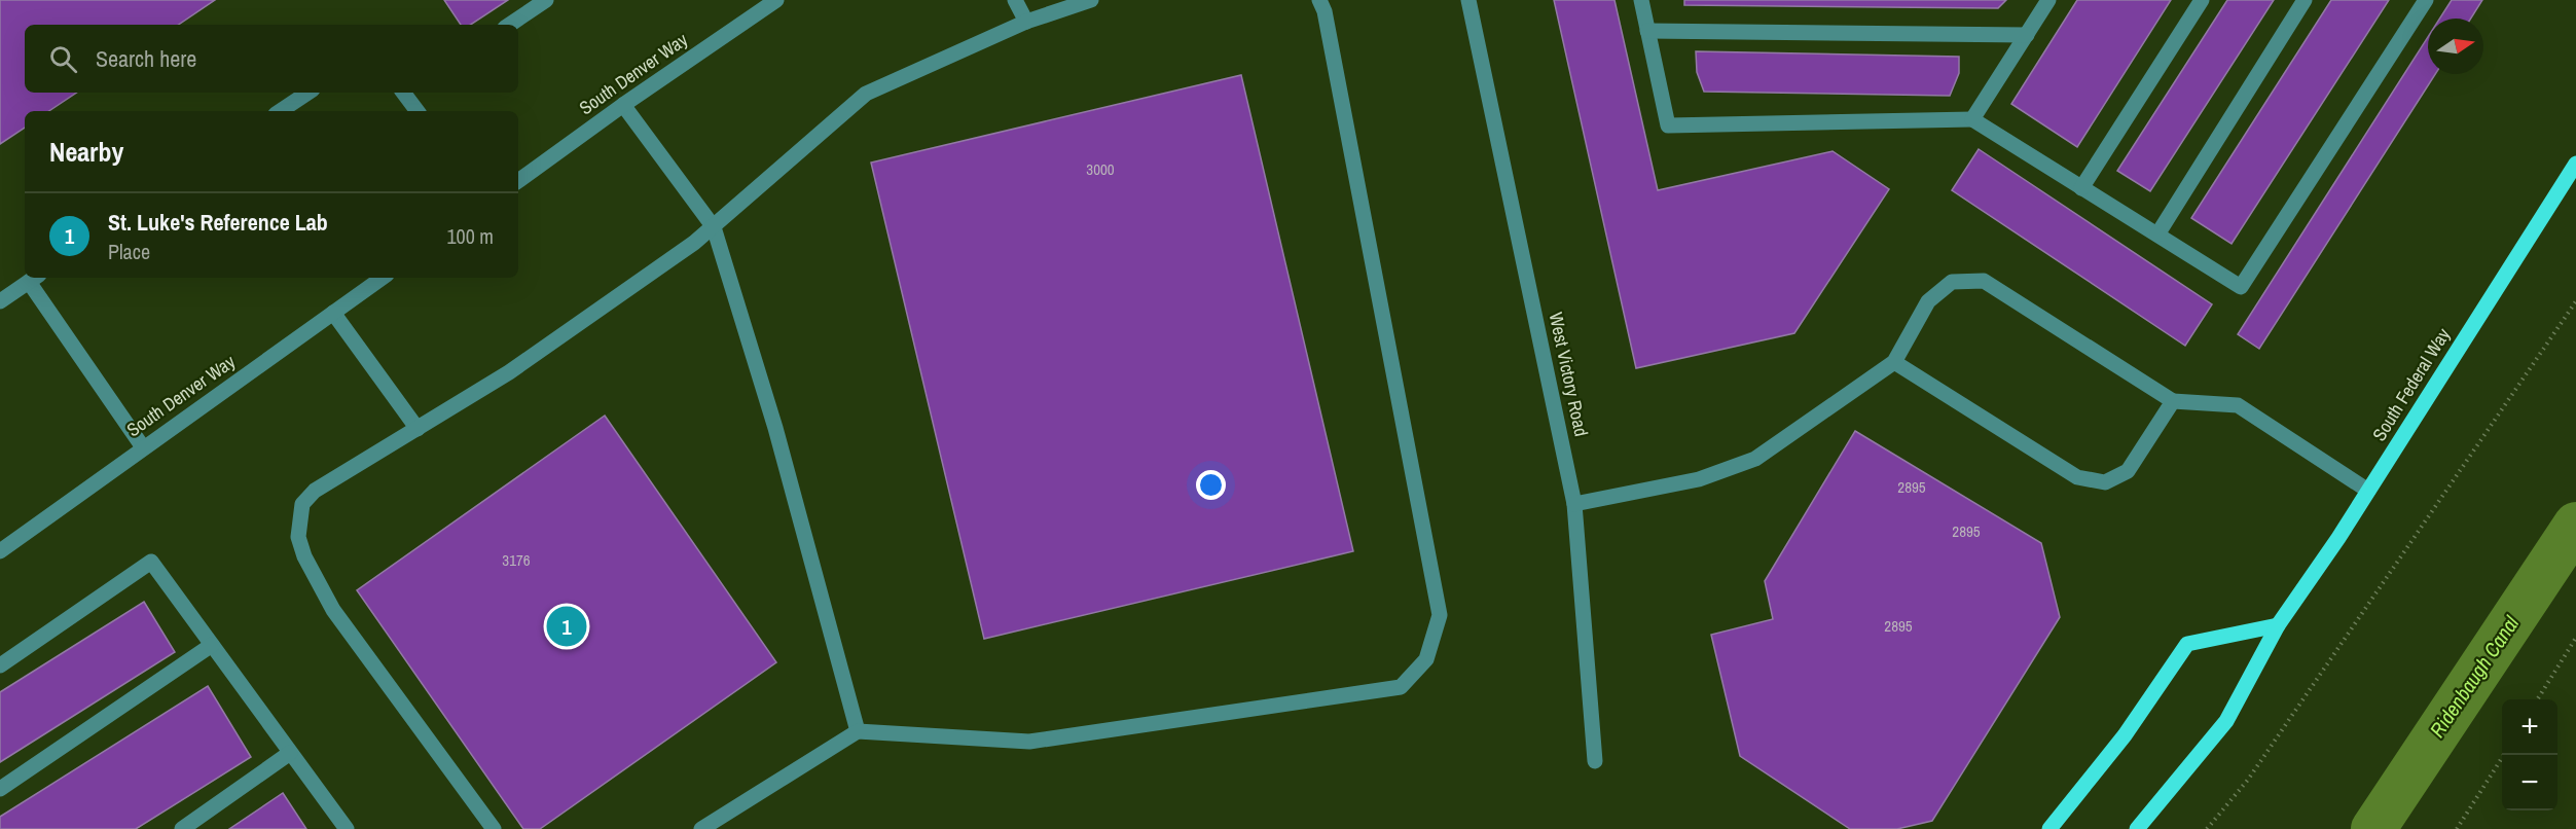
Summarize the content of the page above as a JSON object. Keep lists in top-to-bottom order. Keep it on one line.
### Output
{"streets":{"main road":["South Federal Way"],"street":["South Denver Way","West Victory Road"]},"water":["Ridenbaugh Canal"],"house_numbers":["3000","2895","2895","3176","2895"],"north":"right","page":{"search":"Search here","heading":"Nearby","list":[{"mark":"1","name":"St. Luke's Reference Lab","note":"Place","value":"100 m"}],"pins":"1","map_buttons":["+","−"]}}
